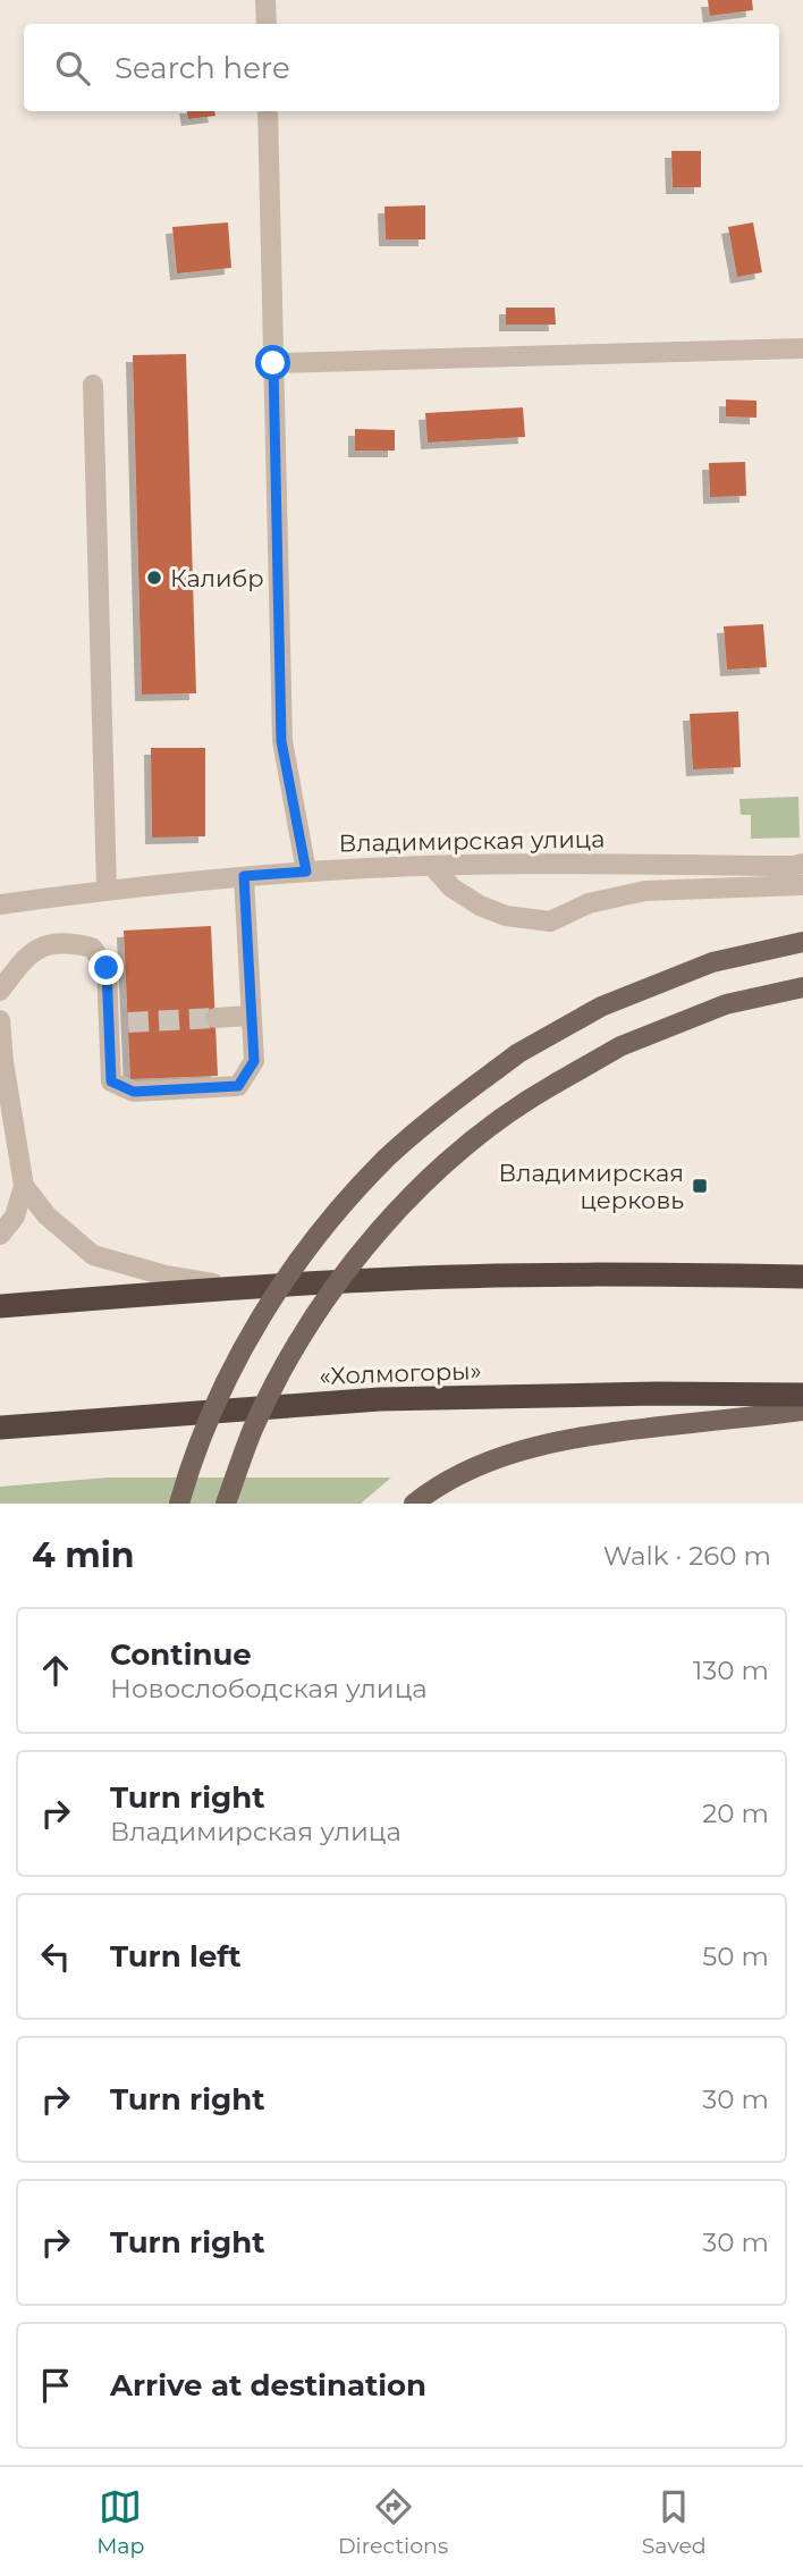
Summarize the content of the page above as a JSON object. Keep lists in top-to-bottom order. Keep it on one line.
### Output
{"streets":{"highway":["«Холмогоры»"],"street":["Владимирская улица"]},"places":{"other":["Калибр"],"transit":["Владимирская церковь"]},"page":{"search":"Search here","heading":["4 min","Walk · 260 m"],"list":[["Continue","Новослободская улица","130 m"],["Turn right","Владимирская улица","20 m"],["Turn left","50 m"],["Turn right","30 m"],["Turn right","30 m"],"Arrive at destination"],"nav":["Map","Directions","Saved"]}}
